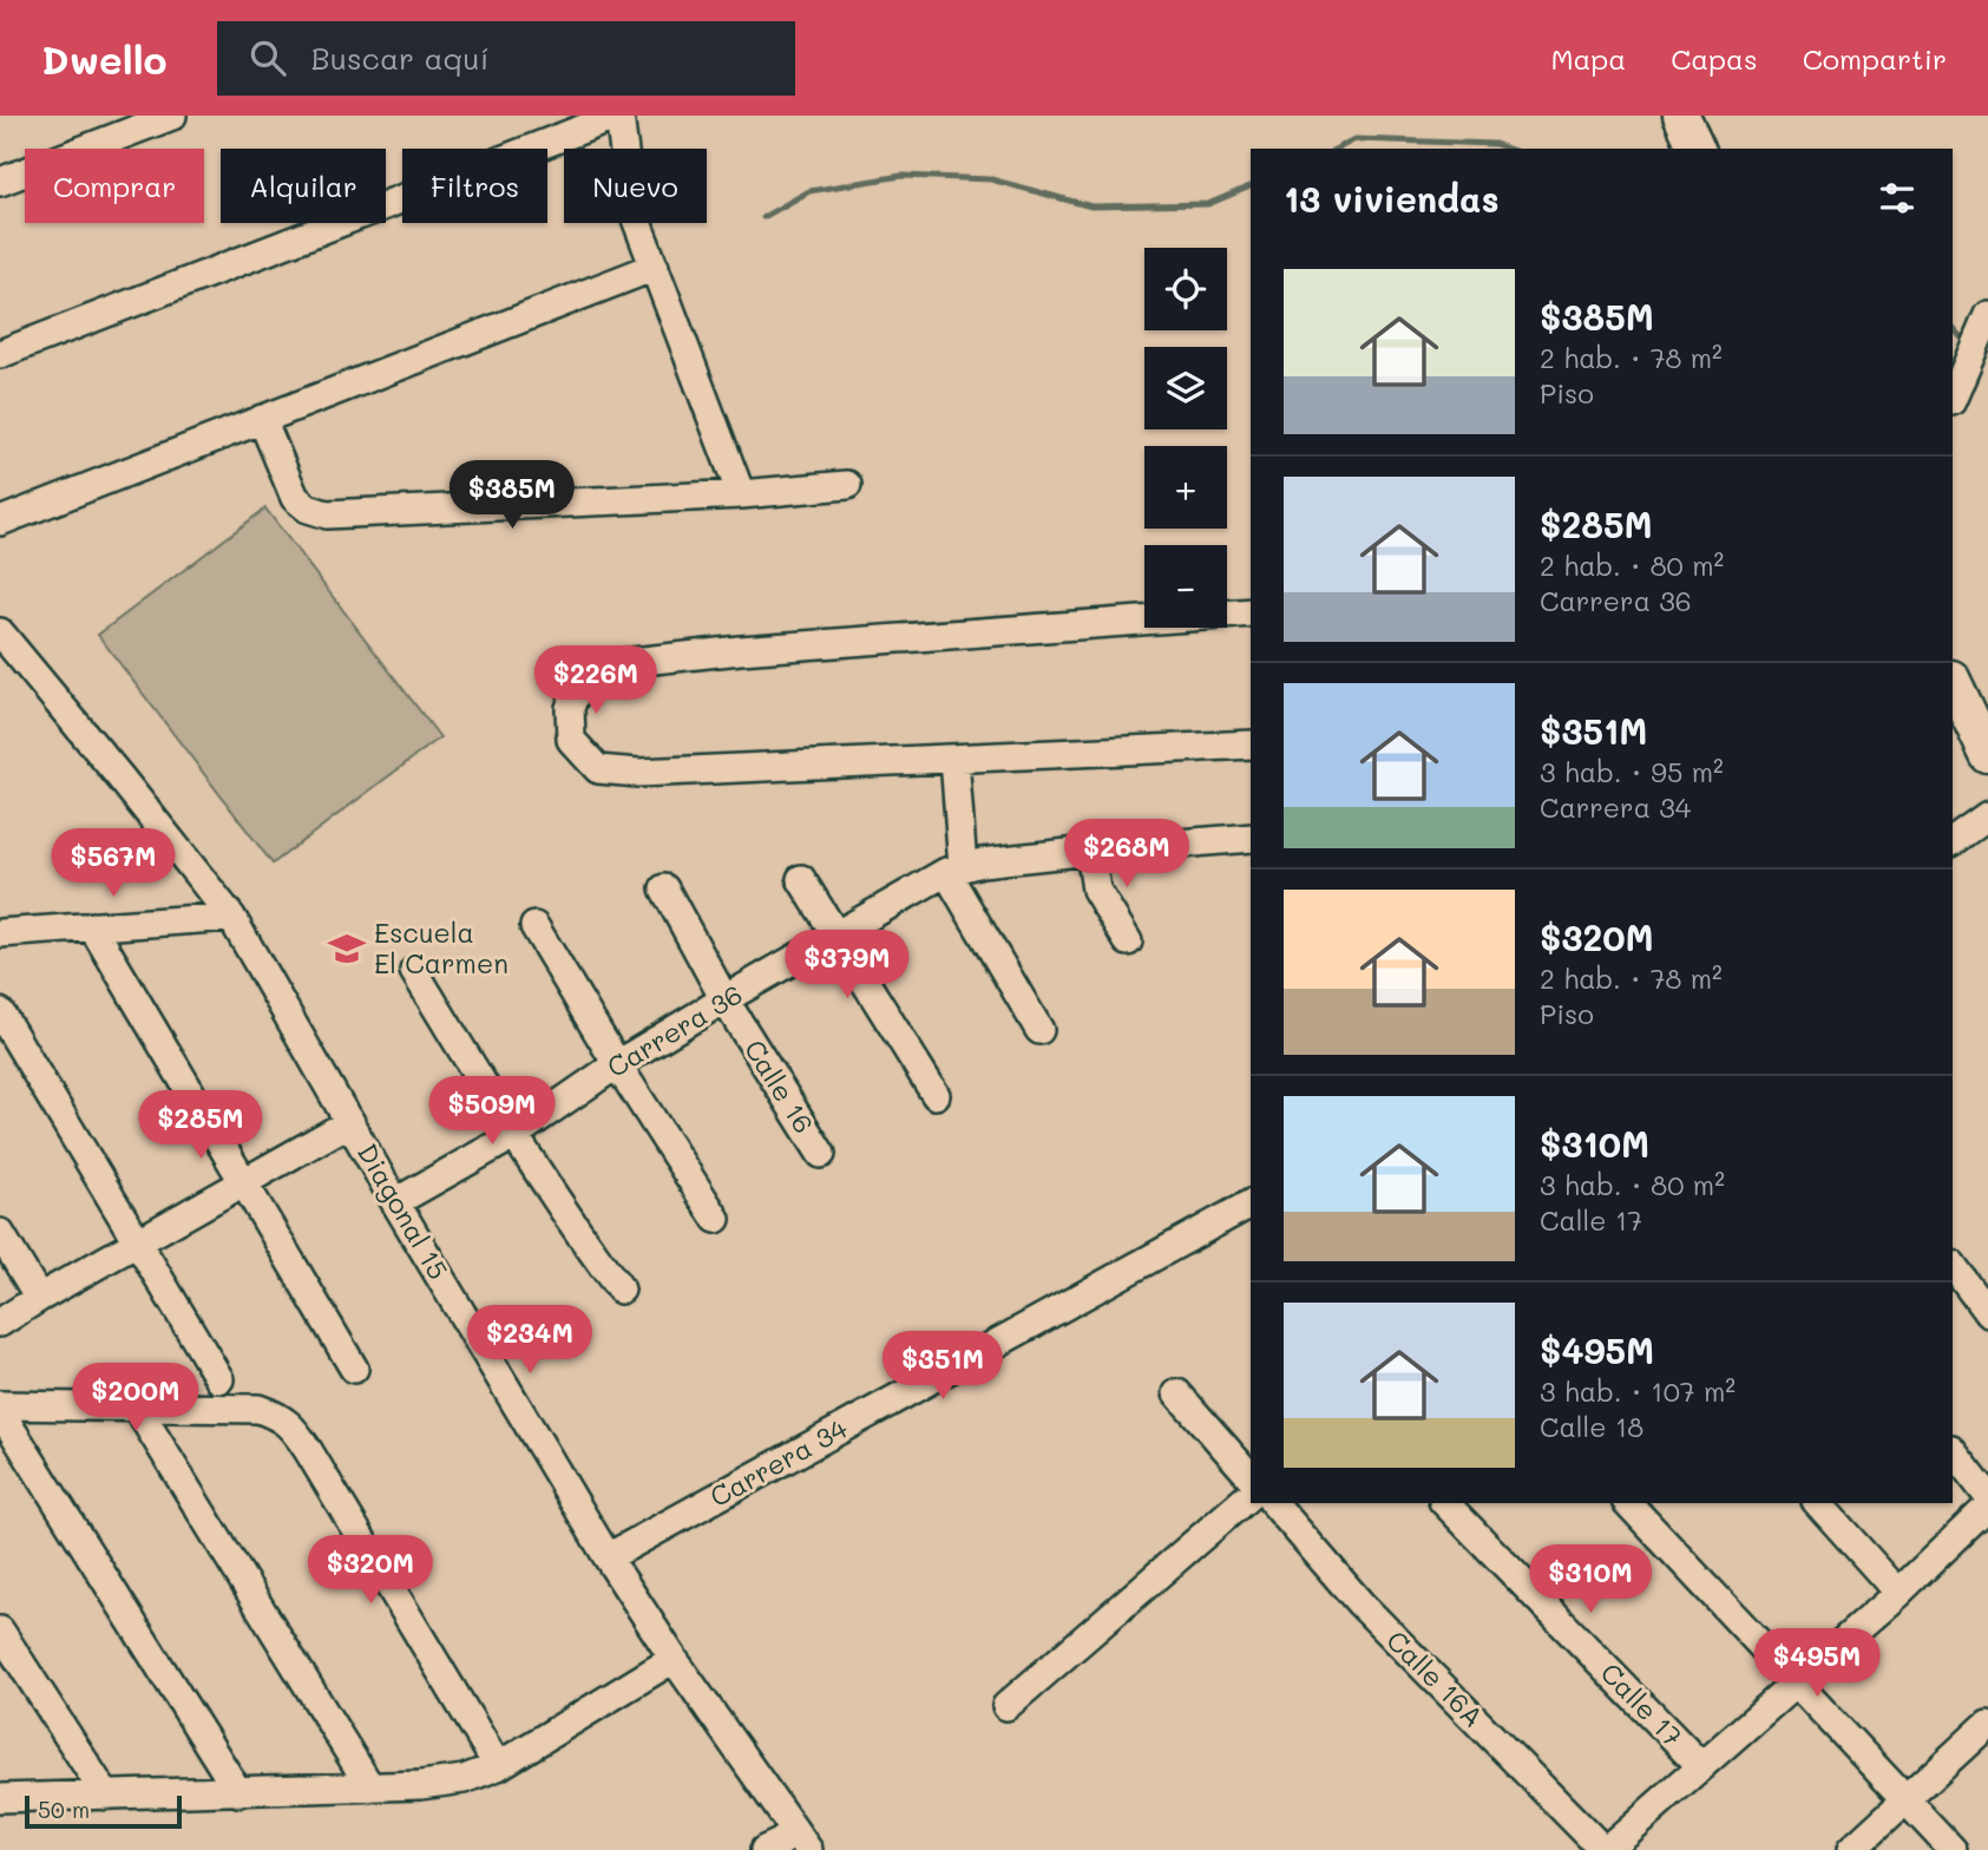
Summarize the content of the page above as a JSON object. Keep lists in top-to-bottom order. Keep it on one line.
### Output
{"streets":{"street":["Carrera 36","Calle 16","Diagonal 15","Carrera 34","Calle 16A","Calle 17"]},"crossings":[["Carrera 36","Calle 16"],["Carrera 36","Diagonal 15"],["Diagonal 15","Carrera 34"]],"places":{"school or university":["Escuela El Carmen"]},"scale_bar":"50 m","page":{"header":"Dwello","search":"Buscar aquí","nav":["Mapa","Capas","Compartir"],"chip":["Comprar","Alquilar","Filtros","Nuevo"],"heading":"13 viviendas","map_buttons":["+","−"],"list":[{"name":"$385M","note":"2 hab. · 78 m² · Piso"},{"name":"$285M","note":"2 hab. · 80 m² · Carrera 36"},{"name":"$351M","note":"3 hab. · 95 m² · Carrera 34"},{"name":"$320M","note":"2 hab. · 78 m² · Piso"},{"name":"$310M","note":"3 hab. · 80 m² · Calle 17"},{"name":"$495M","note":"3 hab. · 107 m² · Calle 18"}],"price":["$385M","$226M","$268M","$567M","$379M","$509M","$285M","$234M","$351M","$200M","$320M","$310M","$495M"],"scale":"50 m"}}
